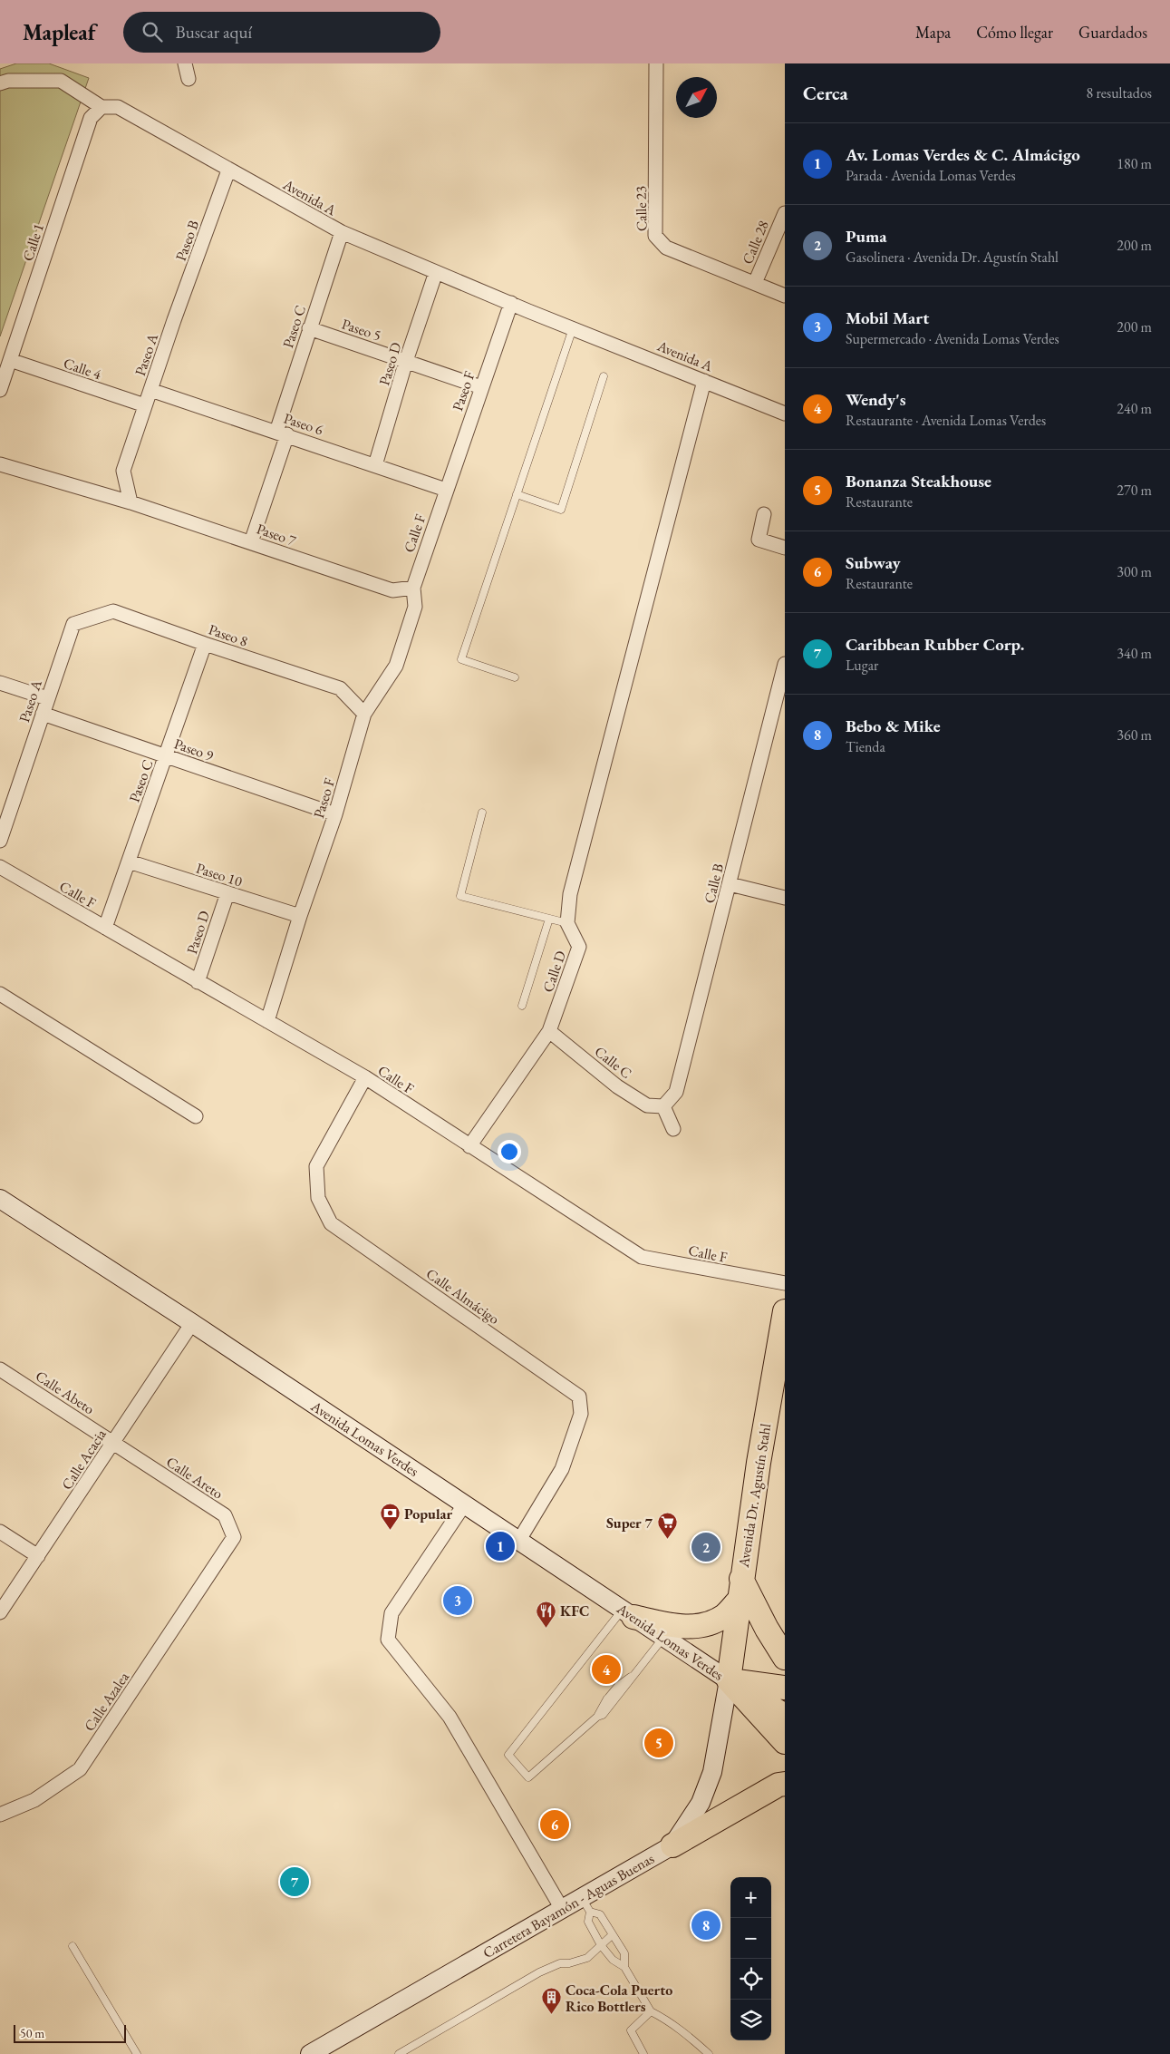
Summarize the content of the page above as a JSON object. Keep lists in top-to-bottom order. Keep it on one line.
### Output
{"streets":{"highway":["Avenida Lomas Verdes","Avenida Dr. Agustín Stahl"],"street":["Avenida A","Calle 23","Paseo B","Calle 1","Calle 28","Paseo C","Paseo 5","Paseo A","Paseo D","Calle 4","Paseo F","Paseo 6","Calle F","Paseo 7","Paseo 8","Paseo 9","Paseo 10","Calle B","Calle D","Calle C","Calle Almácigo","Calle Abeto","Calle Acacia","Calle Areto","Calle Azalea","Carretera Bayamón - Aguas Buenas"]},"crossings":[["Avenida A","Paseo B"],["Avenida A","Calle 1"],["Avenida A","Paseo C"],["Avenida A","Paseo D"],["Avenida A","Paseo F"],["Calle 23","Calle 28"],["Paseo B","Paseo A"],["Calle 1","Calle 4"],["Paseo C","Paseo 5"],["Paseo C","Paseo 6"],["Paseo C","Calle F"],["Paseo C","Paseo 7"],["Paseo C","Paseo 8"],["Paseo C","Paseo 9"],["Paseo C","Paseo 10"],["Paseo 5","Paseo D"],["Paseo 5","Paseo F"],["Paseo A","Calle 4"],["Paseo A","Paseo 6"],["Paseo A","Paseo 7"],["Paseo A","Paseo 8"],["Paseo A","Paseo 9"],["Paseo D","Paseo 6"],["Paseo D","Calle F"],["Paseo D","Paseo 10"],["Paseo F","Paseo 6"],["Paseo F","Calle F"],["Paseo F","Paseo 7"],["Paseo F","Paseo 8"],["Paseo F","Paseo 9"],["Paseo F","Paseo 10"],["Paseo 6","Calle F"],["Calle F","Paseo 7"],["Calle F","Calle D"],["Calle F","Calle Almácigo"],["Calle B","Calle C"],["Calle D","Calle C"],["Calle Almácigo","Avenida Lomas Verdes"],["Calle Abeto","Calle Acacia"],["Calle Abeto","Calle Areto"],["Avenida Lomas Verdes","Calle Acacia"],["Avenida Lomas Verdes","Avenida Dr. Agustín Stahl"],["Avenida Lomas Verdes","Carretera Bayamón - Aguas Buenas"],["Calle Acacia","Calle Areto"],["Calle Areto","Calle Azalea"],["Avenida Dr. Agustín Stahl","Carretera Bayamón - Aguas Buenas"]],"places":{"bank":["Popular"],"supermarket":["Super 7"],"restaurant":["KFC"],"building":["Coca-Cola Puerto Rico Bottlers"]},"scale_bar":"50 m","north":"top right","page":{"header":"Mapleaf","search":"Buscar aquí","nav":["Mapa","Cómo llegar","Guardados"],"heading":["Cerca","8 resultados"],"list":[{"mark":"1","name":"Av. Lomas Verdes & C. Almácigo","note":"Parada · Avenida Lomas Verdes","value":"180 m"},{"mark":"2","name":"Puma","note":"Gasolinera · Avenida Dr. Agustín Stahl","value":"200 m"},{"mark":"3","name":"Mobil Mart","note":"Supermercado · Avenida Lomas Verdes","value":"200 m"},{"mark":"4","name":"Wendy's","note":"Restaurante · Avenida Lomas Verdes","value":"240 m"},{"mark":"5","name":"Bonanza Steakhouse","note":"Restaurante","value":"270 m"},{"mark":"6","name":"Subway","note":"Restaurante","value":"300 m"},{"mark":"7","name":"Caribbean Rubber Corp.","note":"Lugar","value":"340 m"},{"mark":"8","name":"Bebo & Mike","note":"Tienda","value":"360 m"}],"pins":["1","2","3","4","5","6","7","8"],"map_buttons":["+","−"],"scale":"50 m"}}
